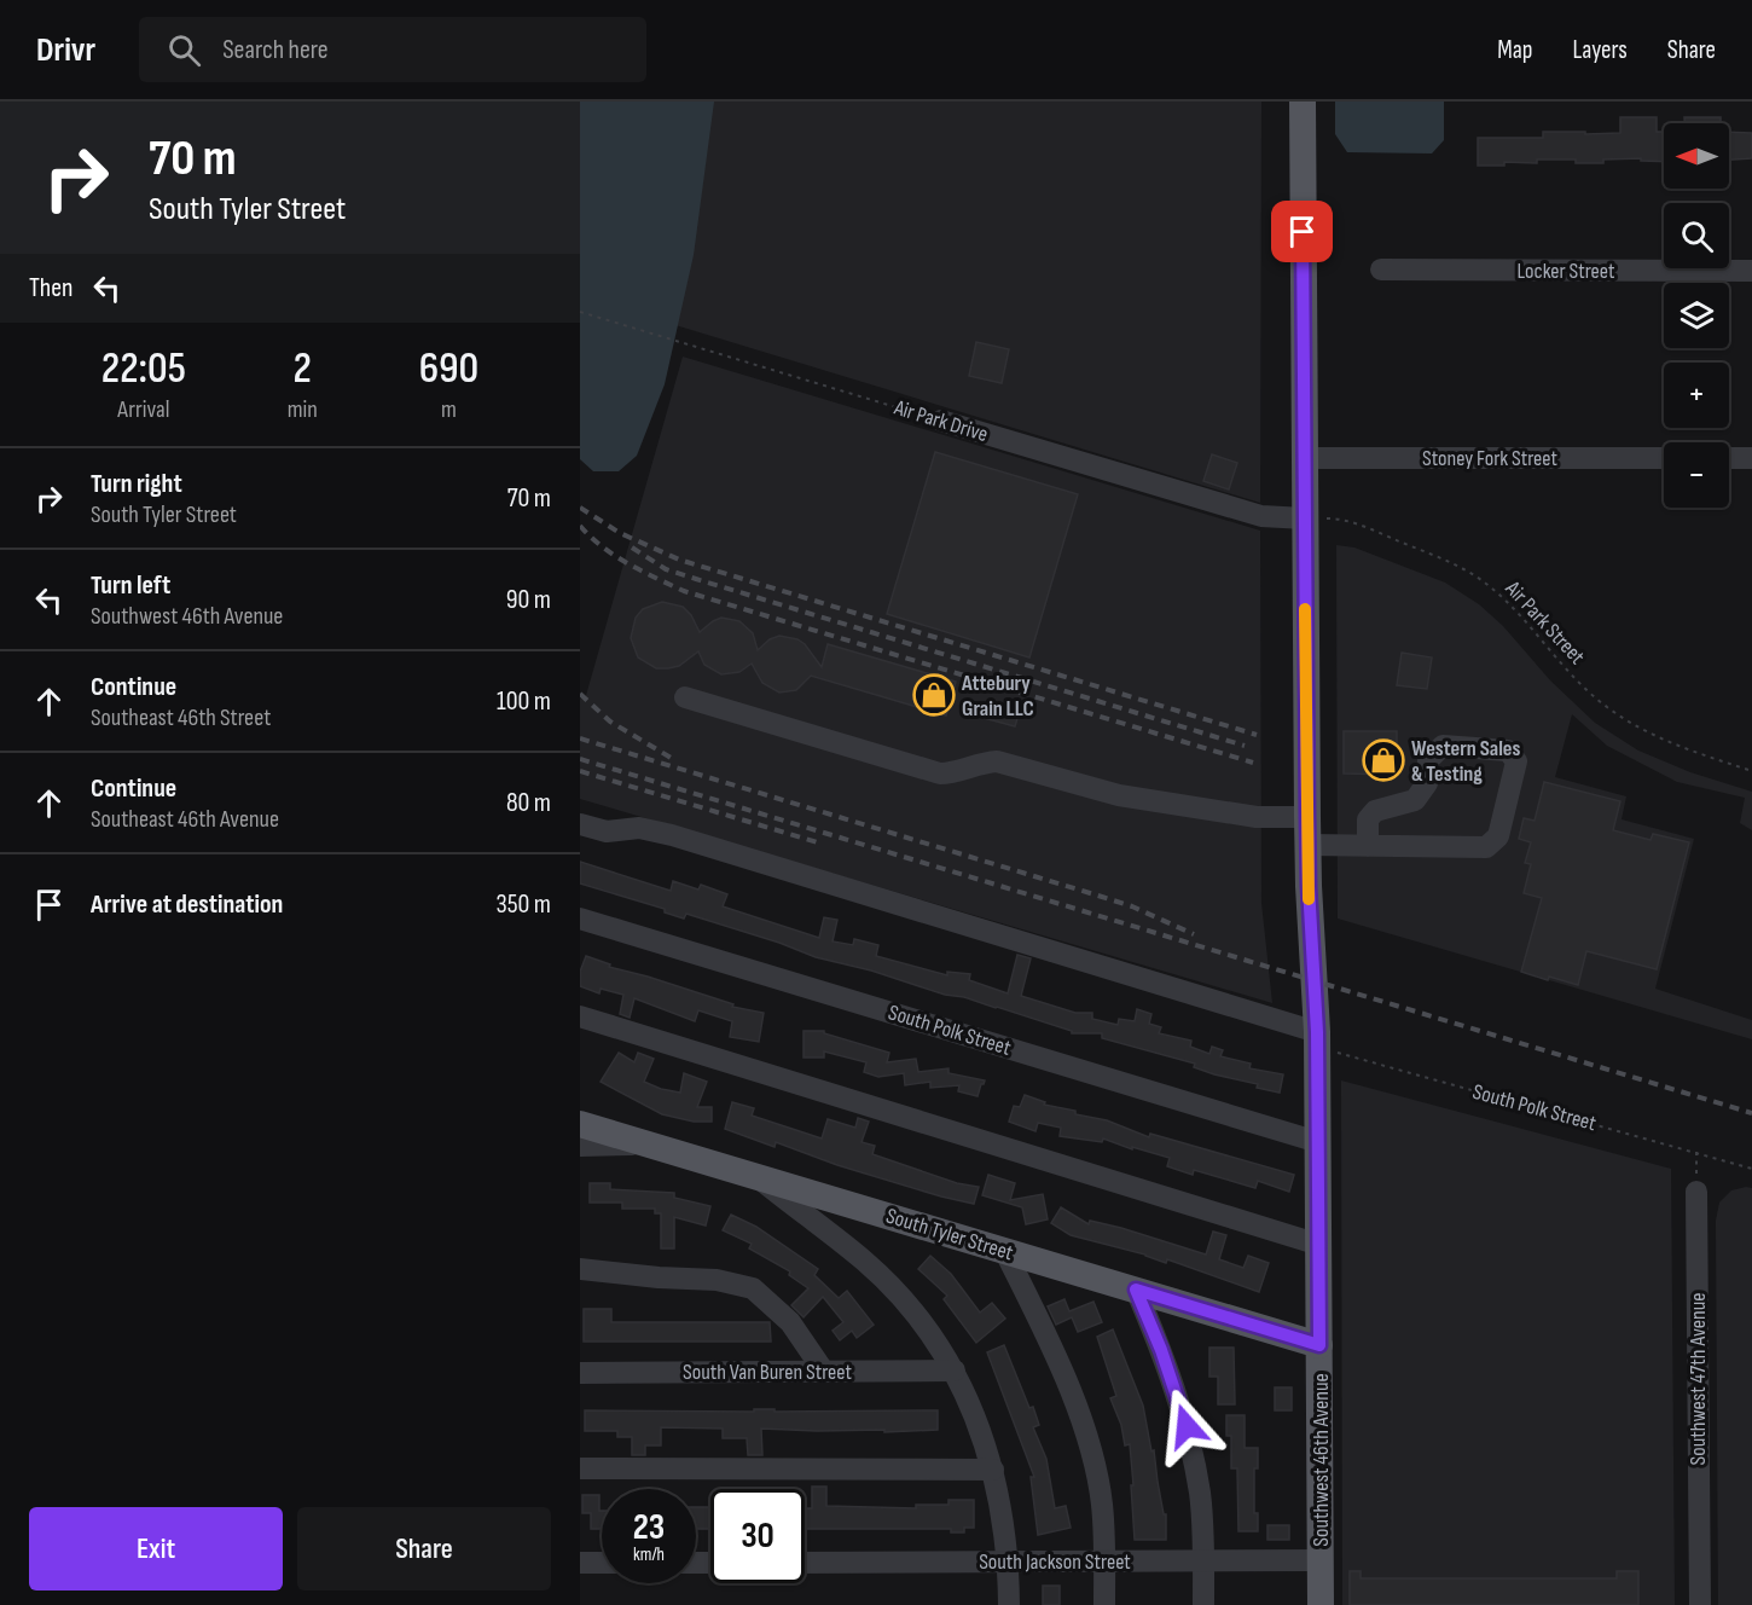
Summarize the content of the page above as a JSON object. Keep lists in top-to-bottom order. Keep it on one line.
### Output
{"streets":{"main road":["South Tyler Street","Southwest 46th Avenue"],"street":["Locker Street","Air Park Drive","Stoney Fork Street","South Polk Street","South Van Buren Street","Southwest 47th Avenue","South Jackson Street"],"path":["Air Park Street"]},"crossings":[["Air Park Drive","Air Park Street"],["Air Park Drive","Southwest 46th Avenue"],["Stoney Fork Street","Southwest 46th Avenue"],["Air Park Street","Southwest 46th Avenue"],["South Polk Street","Southwest 46th Avenue"],["South Tyler Street","Southwest 46th Avenue"],["Southwest 46th Avenue","South Jackson Street"]],"places":{"shop":["Attebury Grain LLC","Western Sales & Testing"]},"north":"left","page":{"header":"Drivr","search":"Search here","nav":["Map","Layers","Share"],"turn":["70 m","South Tyler Street"],"map_buttons":["+","−"],"then":"Then","eta":["22:05","Arrival","2","min","690","m"],"list":[{"name":"Turn right","note":"South Tyler Street","value":"70 m"},{"name":"Turn left","note":"Southwest 46th Avenue","value":"90 m"},{"name":"Continue","note":"Southeast 46th Street","value":"100 m"},{"name":"Continue","note":"Southeast 46th Avenue","value":"80 m"},{"name":"Arrive at destination","value":"350 m"}],"speed":"23 km/h","limit":"30","buttons":["Exit","Share"]}}
